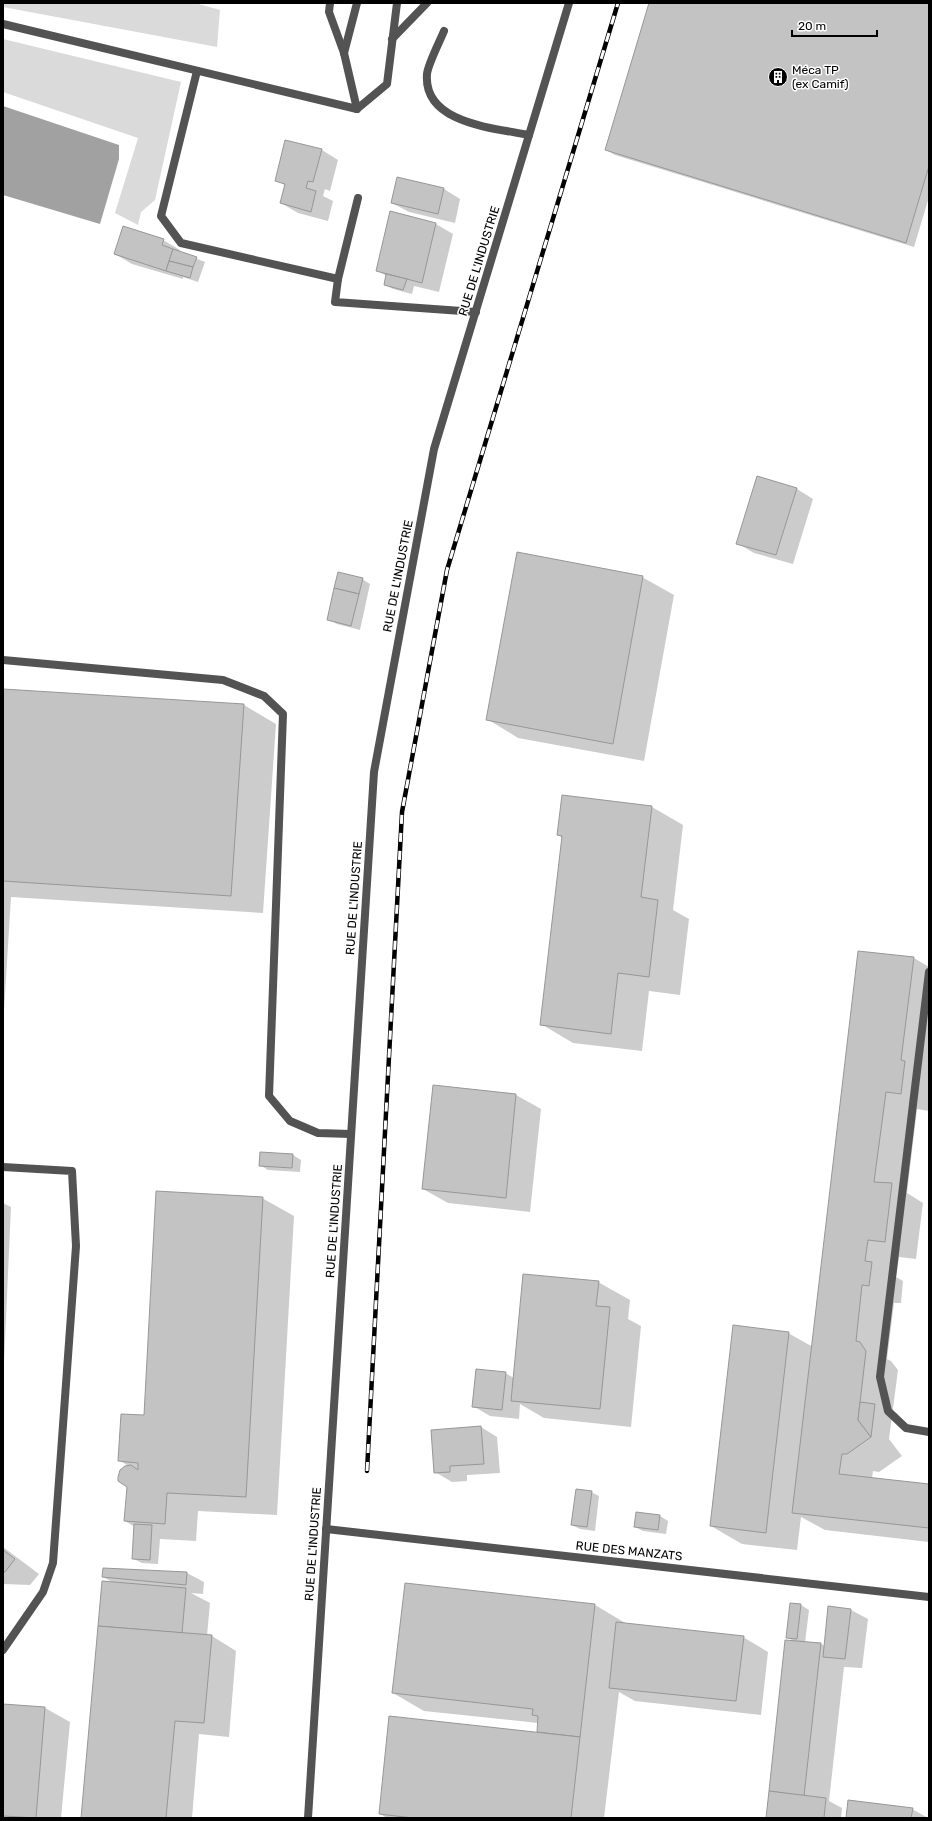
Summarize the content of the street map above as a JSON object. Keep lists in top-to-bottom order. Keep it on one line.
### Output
{"streets":{"street":["RUE DE L'INDUSTRIE","RUE DES MANZATS"]},"crossings":[["RUE DE L'INDUSTRIE","RUE DES MANZATS"]],"places":{"building":["Méca TP (ex Camif)"]},"scale_bar":"20 m"}
